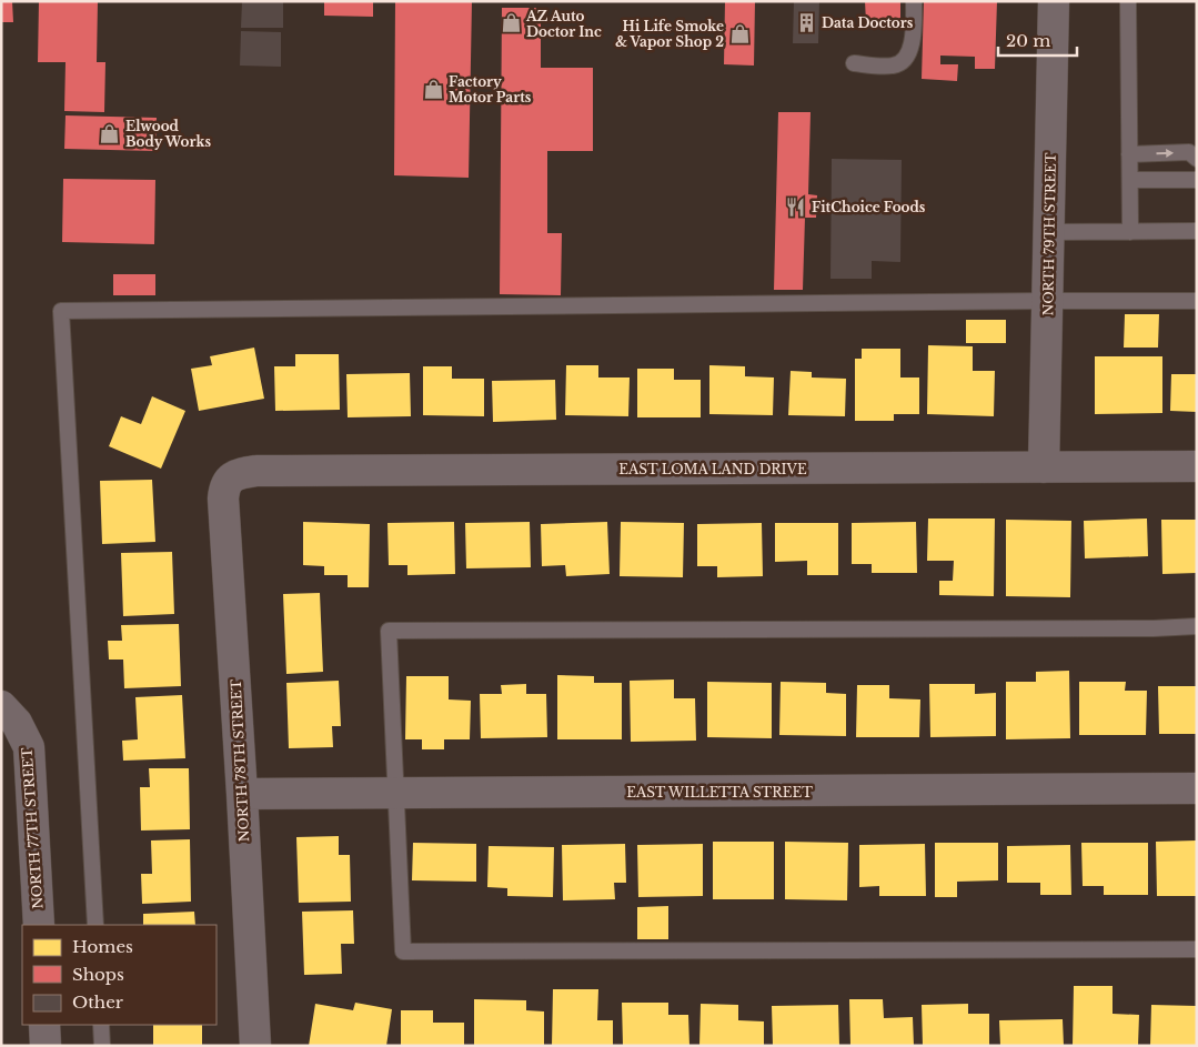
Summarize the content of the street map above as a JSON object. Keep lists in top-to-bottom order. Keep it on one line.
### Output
{"streets":{"street":["NORTH 79TH STREET","EAST LOMA LAND DRIVE","NORTH 78TH STREET","EAST WILLETTA STREET","NORTH 77TH STREET"]},"crossings":[["NORTH 79TH STREET","EAST LOMA LAND DRIVE"],["EAST LOMA LAND DRIVE","NORTH 78TH STREET"],["NORTH 78TH STREET","EAST WILLETTA STREET"]],"places":{"building":["Data Doctors"],"shop":["AZ Auto Doctor Inc","Hi Life Smoke & Vapor Shop 2","Factory Motor Parts","Elwood Body Works"],"restaurant":["FitChoice Foods"]},"legend":["Homes","Shops","Other"],"scale_bar":"20 m"}
